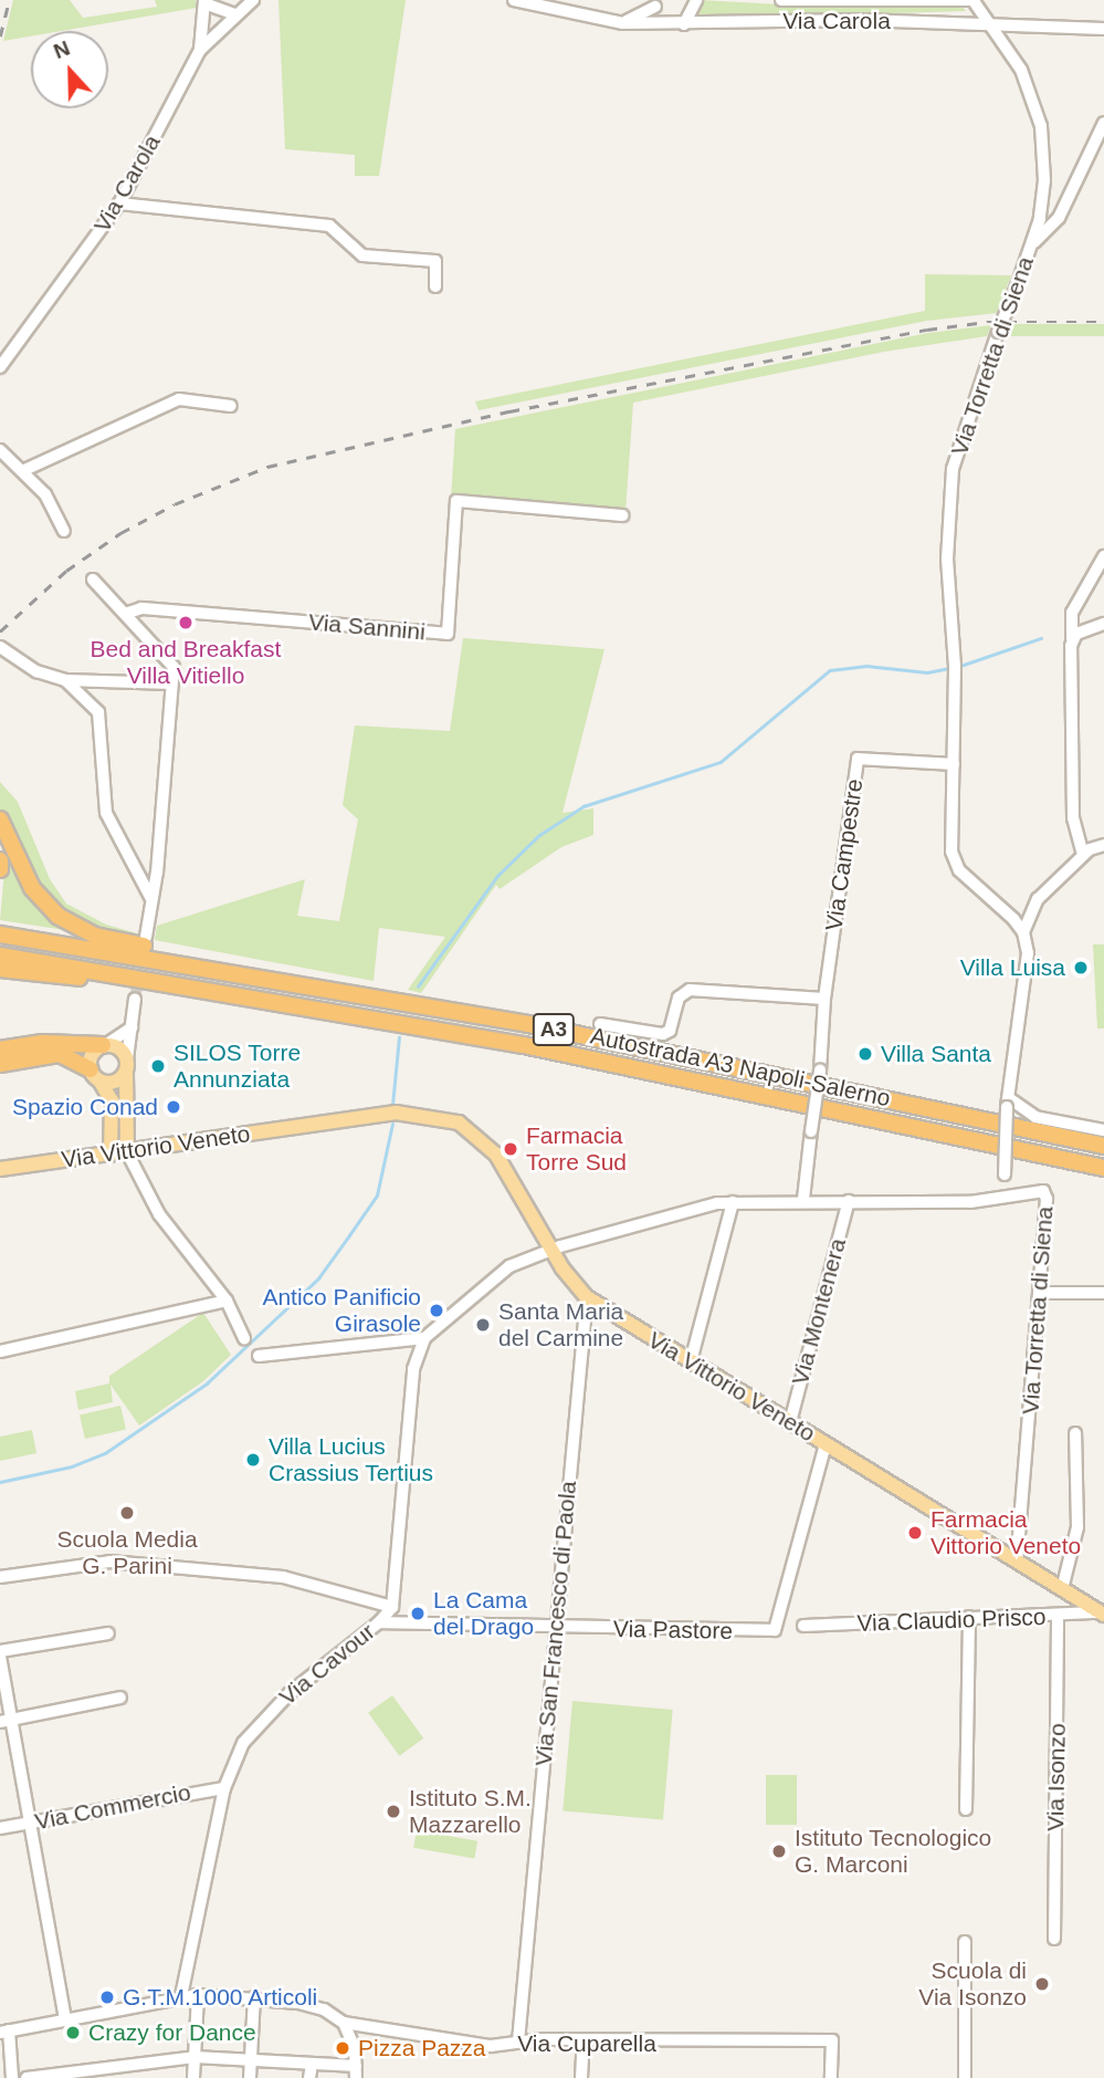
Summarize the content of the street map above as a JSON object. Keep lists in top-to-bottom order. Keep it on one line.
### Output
{"streets":{"highway":["A3","Autostrada A3 Napoli-Salerno"],"main road":["Via Vittorio Veneto"],"street":["Via Carola","Via Torretta di Siena","Via Sannini","Via Campestre","Via Montenera","Via Claudio Prisco","Via San Francesco di Paola","Via Pastore","Via Cavour","Via Isonzo","Via Commercio","Via Cuparella"]},"crossings":[["Via Carola","Via Torretta di Siena"],["Via Torretta di Siena","Via Campestre"],["Via Torretta di Siena","Via Vittorio Veneto"],["Via Vittorio Veneto","Via Montenera"],["Via Vittorio Veneto","Via Claudio Prisco"],["Via Vittorio Veneto","Via San Francesco di Paola"],["Via Vittorio Veneto","Via Pastore"],["Via Claudio Prisco","Via Isonzo"],["Via San Francesco di Paola","Via Pastore"],["Via San Francesco di Paola","Via Cuparella"],["Via Pastore","Via Cavour"],["Via Cavour","Via Commercio"],["Via Cavour","Via Cuparella"]],"places":["Bed and Breakfast Villa Vitiello","Villa Luisa","Villa Santa","SILOS Torre Annunziata","Spazio Conad","Farmacia Torre Sud","Antico Panificio Girasole","Santa Maria del Carmine","Villa Lucius Crassius Tertius","Scuola Media G. Parini","Farmacia Vittorio Veneto","La Cama del Drago","Istituto S.M. Mazzarello","Istituto Tecnologico G. Marconi","Scuola di Via Isonzo","G.T.M.1000 Articoli","Crazy for Dance","Pizza Pazza"],"north":"top"}
